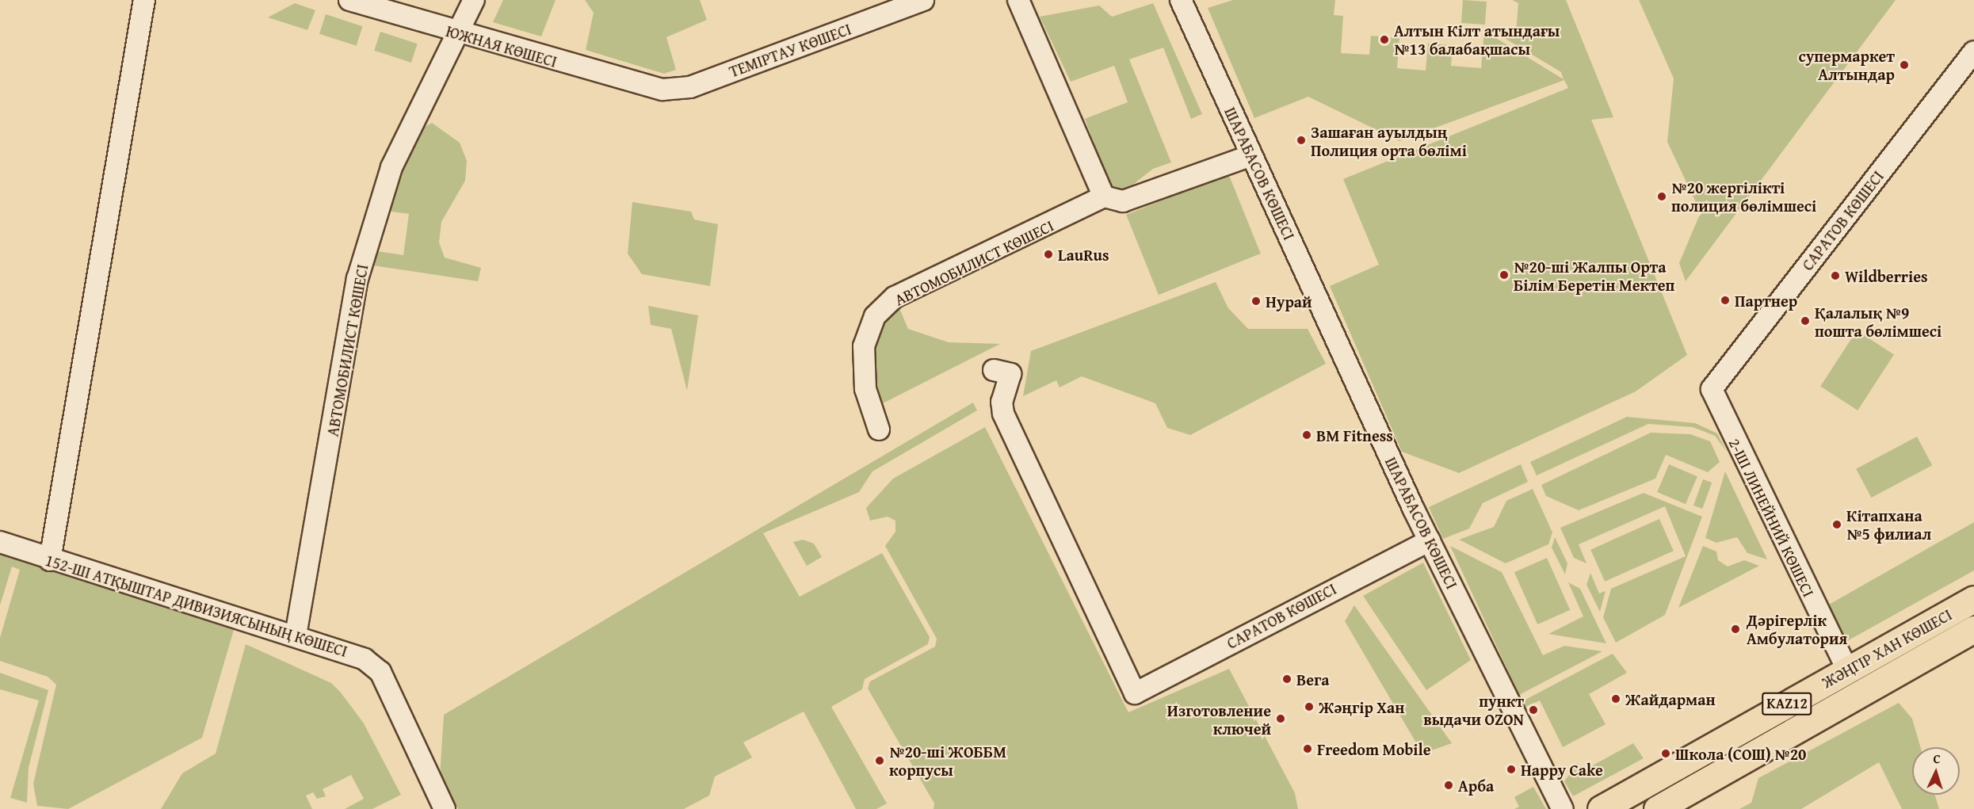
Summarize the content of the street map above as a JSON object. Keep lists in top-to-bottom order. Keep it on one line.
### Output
{"streets":{"main road":["ЖӘҢГІР ХАН КӨШЕСІ","KAZ12"],"street":["ЮЖНАЯ КӨШЕСІ","ТЕМІРТАУ КӨШЕСІ","ШАРАБАСОВ КӨШЕСІ","САРАТОВ КӨШЕСІ","АВТОМОБИЛИСТ КӨШЕСІ","2-ШІ ЛИНЕЙНИЙ КӨШЕСІ","152-ШІ АТҚЫШТАР ДИВИЗИЯСЫНЫҢ КӨШЕСІ"]},"crossings":[["ЮЖНАЯ КӨШЕСІ","ТЕМІРТАУ КӨШЕСІ"],["ЮЖНАЯ КӨШЕСІ","АВТОМОБИЛИСТ КӨШЕСІ"],["ШАРАБАСОВ КӨШЕСІ","САРАТОВ КӨШЕСІ"],["САРАТОВ КӨШЕСІ","2-ШІ ЛИНЕЙНИЙ КӨШЕСІ"],["АВТОМОБИЛИСТ КӨШЕСІ","152-ШІ АТҚЫШТАР ДИВИЗИЯСЫНЫҢ КӨШЕСІ"],["2-ШІ ЛИНЕЙНИЙ КӨШЕСІ","ЖӘҢГІР ХАН КӨШЕСІ"]],"places":["Алтын Кілт атындағы №13 балабақшасы","супермаркет Алтындар","Зашаған ауылдың Полиция орта бөлімі","№20 жергілікті полиция бөлімшесі","LauRus","№20-ші Жалпы Орта Білім Беретін Мектеп","Wildberries","Партнер","Нурай","Қалалық №9 пошта бөлімшесі","BM Fitness","Кітапхана №5 филиал","Дәрігерлік Амбулатория","Вега","Жайдарман","Жәңгір Хан","пункт выдачи OZON","Изготовление ключей","Freedom Mobile","Школа (СОШ) №20","№20-ші ЖОББМ корпусы","Happy Cake","Арба"],"north":"top"}
